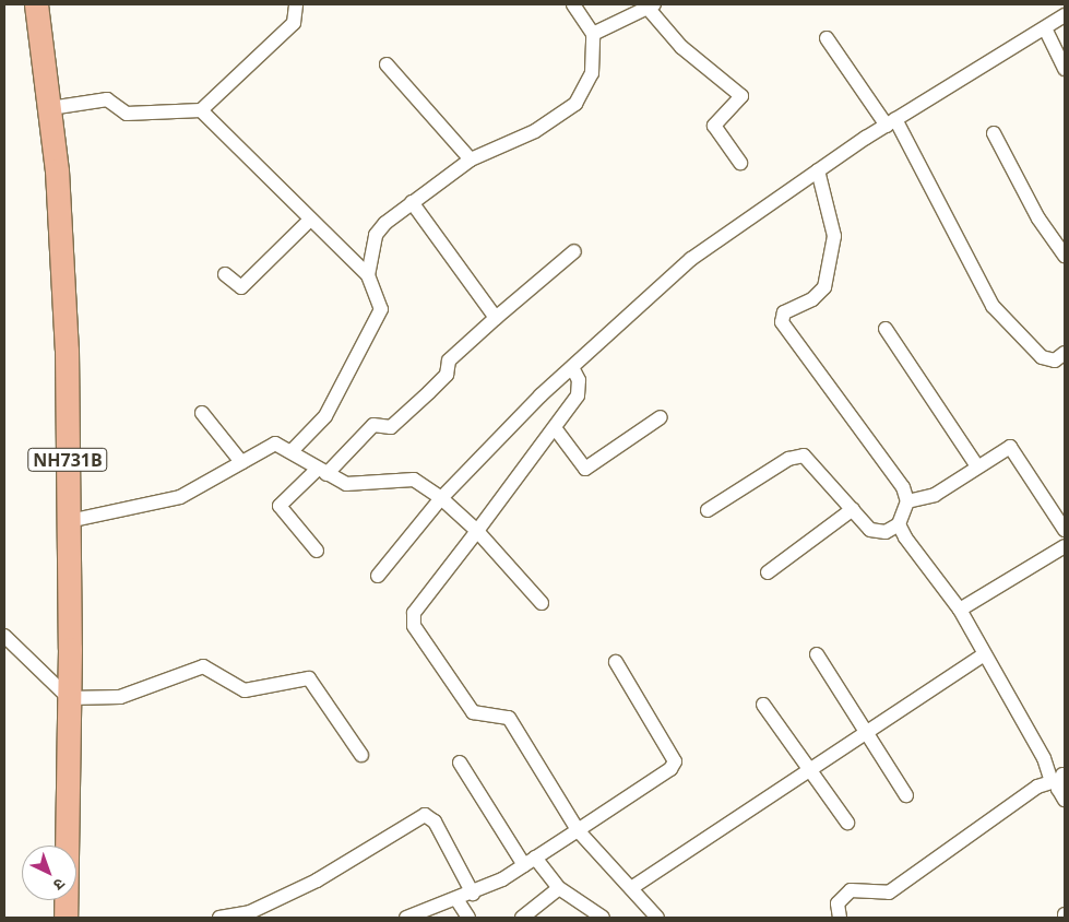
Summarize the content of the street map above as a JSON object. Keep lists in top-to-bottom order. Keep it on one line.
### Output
{"streets":{"highway":["NH731B"]},"north":"bottom right"}
